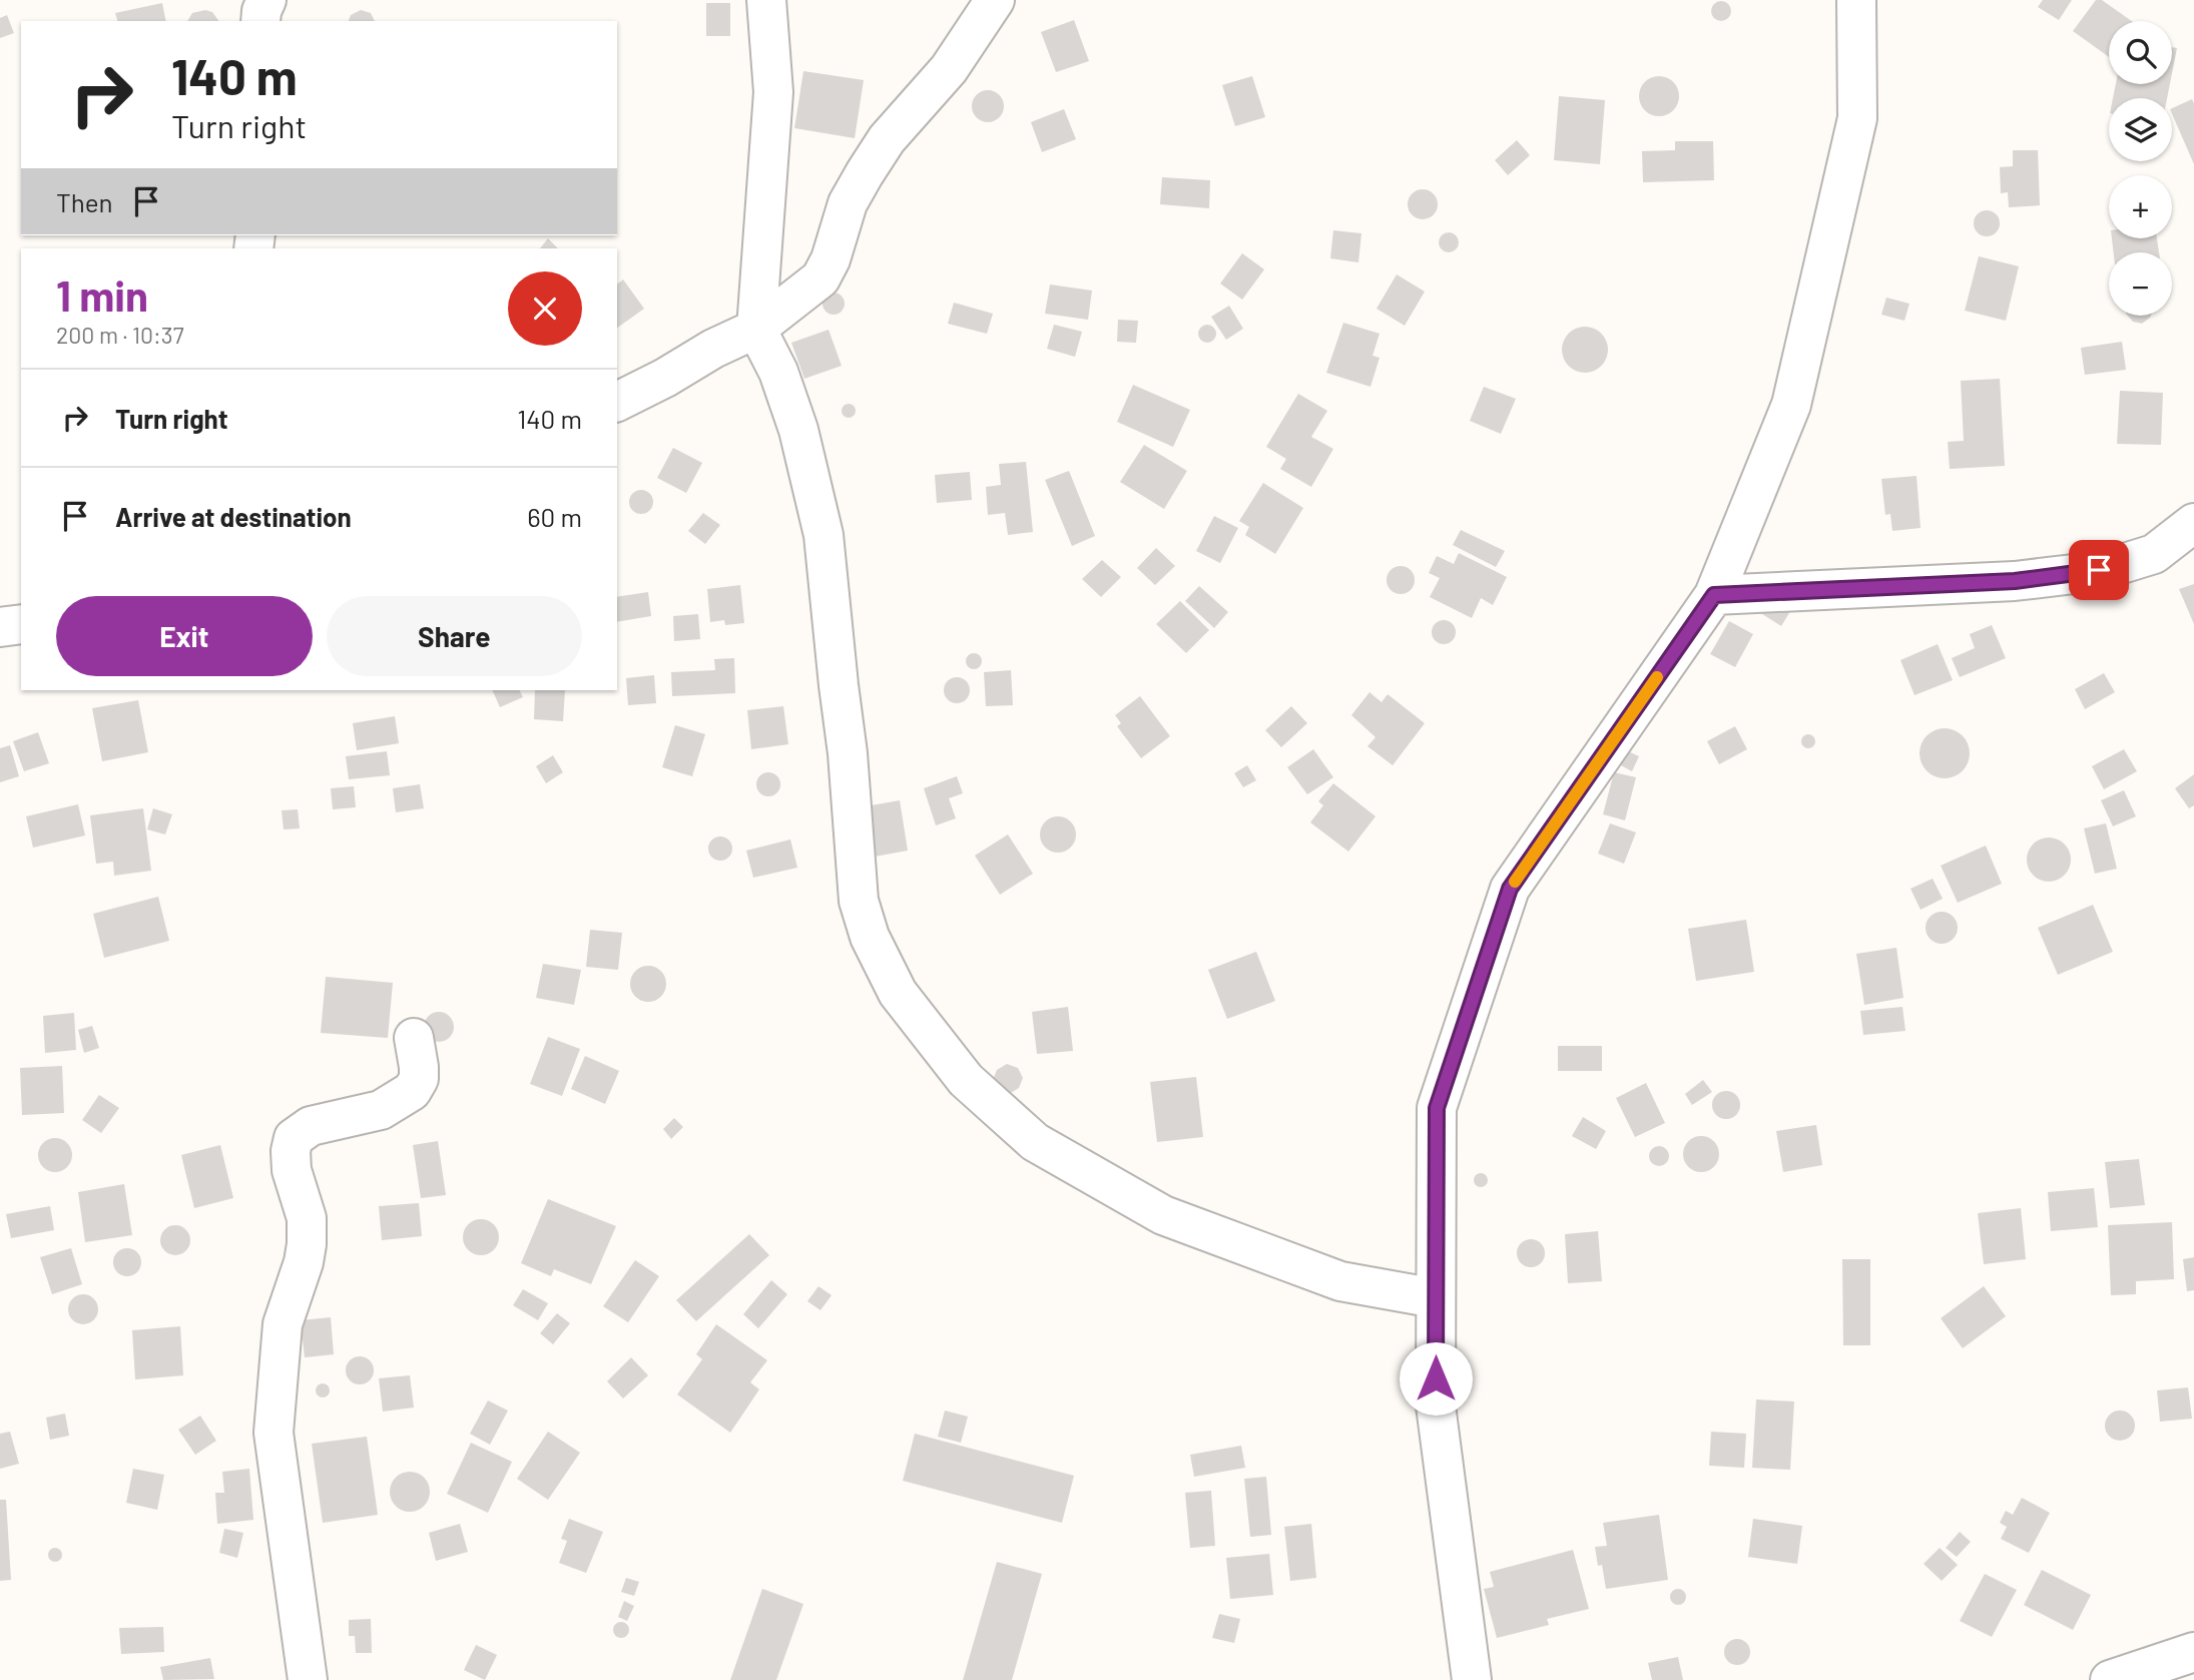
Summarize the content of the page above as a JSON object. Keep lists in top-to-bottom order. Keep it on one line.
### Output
{"page":{"map_buttons":["+","−"],"turn":["140 m","Turn right"],"then":"Then","heading":["1 min","200 m · 10:37"],"list":[{"name":"Turn right","value":"140 m"},{"name":"Arrive at destination","value":"60 m"}],"buttons":["Exit","Share"]}}
